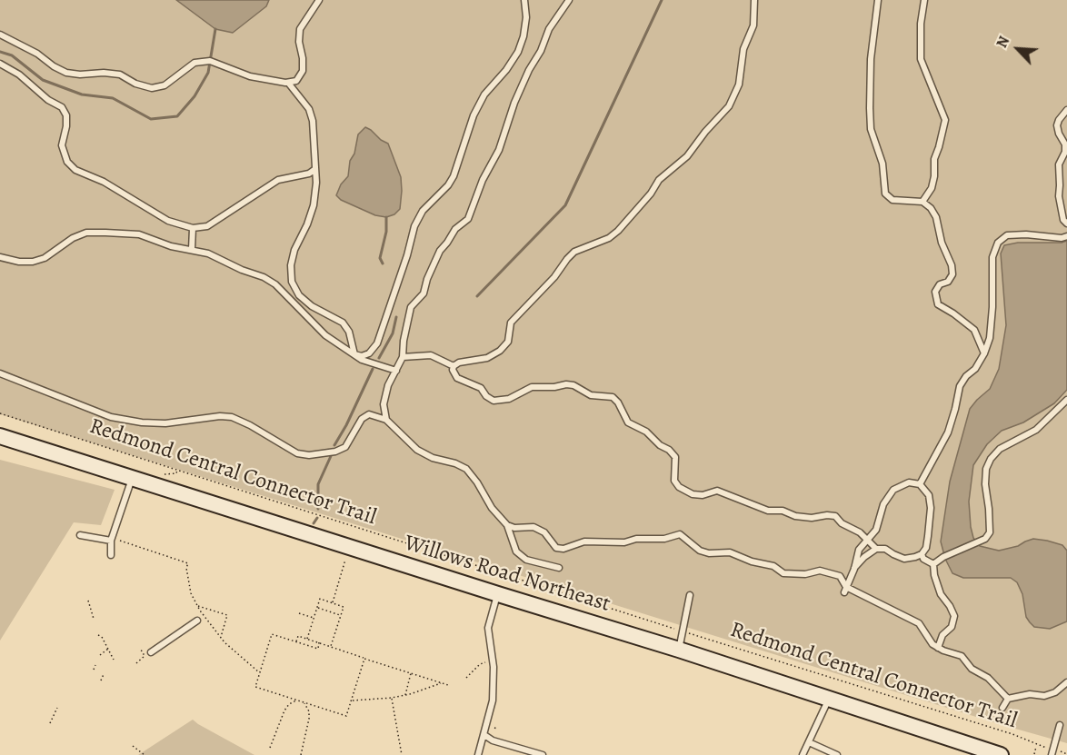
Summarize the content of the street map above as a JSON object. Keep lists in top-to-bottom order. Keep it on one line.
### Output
{"streets":{"main road":["Willows Road Northeast"],"path":["Redmond Central Connector Trail"]},"north":"top left"}
